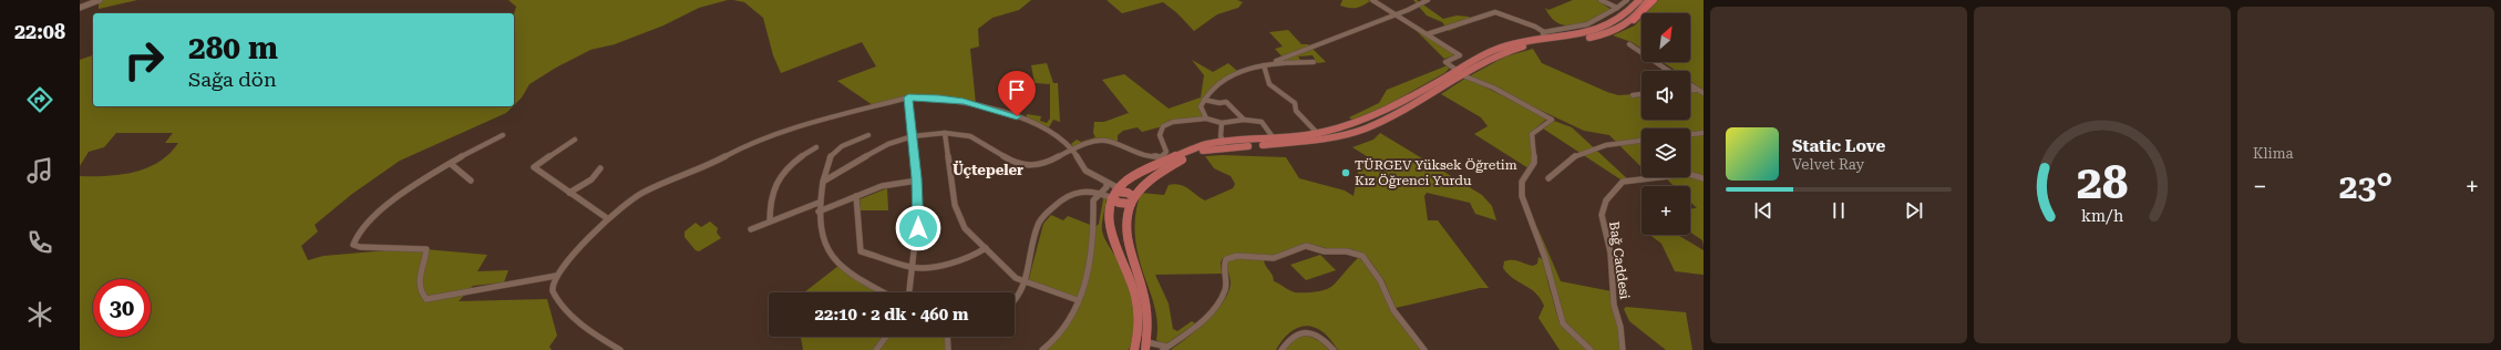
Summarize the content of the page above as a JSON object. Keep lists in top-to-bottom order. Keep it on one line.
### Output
{"streets":{"street":["Bağ Caddesi"]},"districts":["Üçtepeler"],"places":["TÜRGEV Yüksek Öğretim Kız Öğrenci Yurdu"],"north":"top right","page":{"tabs":"22:08","tile":"Klima","map_buttons":"+","turn":["280 m","Sağa dön"],"song":["Static Love","Velvet Ray"],"heat":["−","23°","+"],"limit":"30","trip":"22:10 · 2 dk · 460 m","gauge":["28","km/h"]}}
